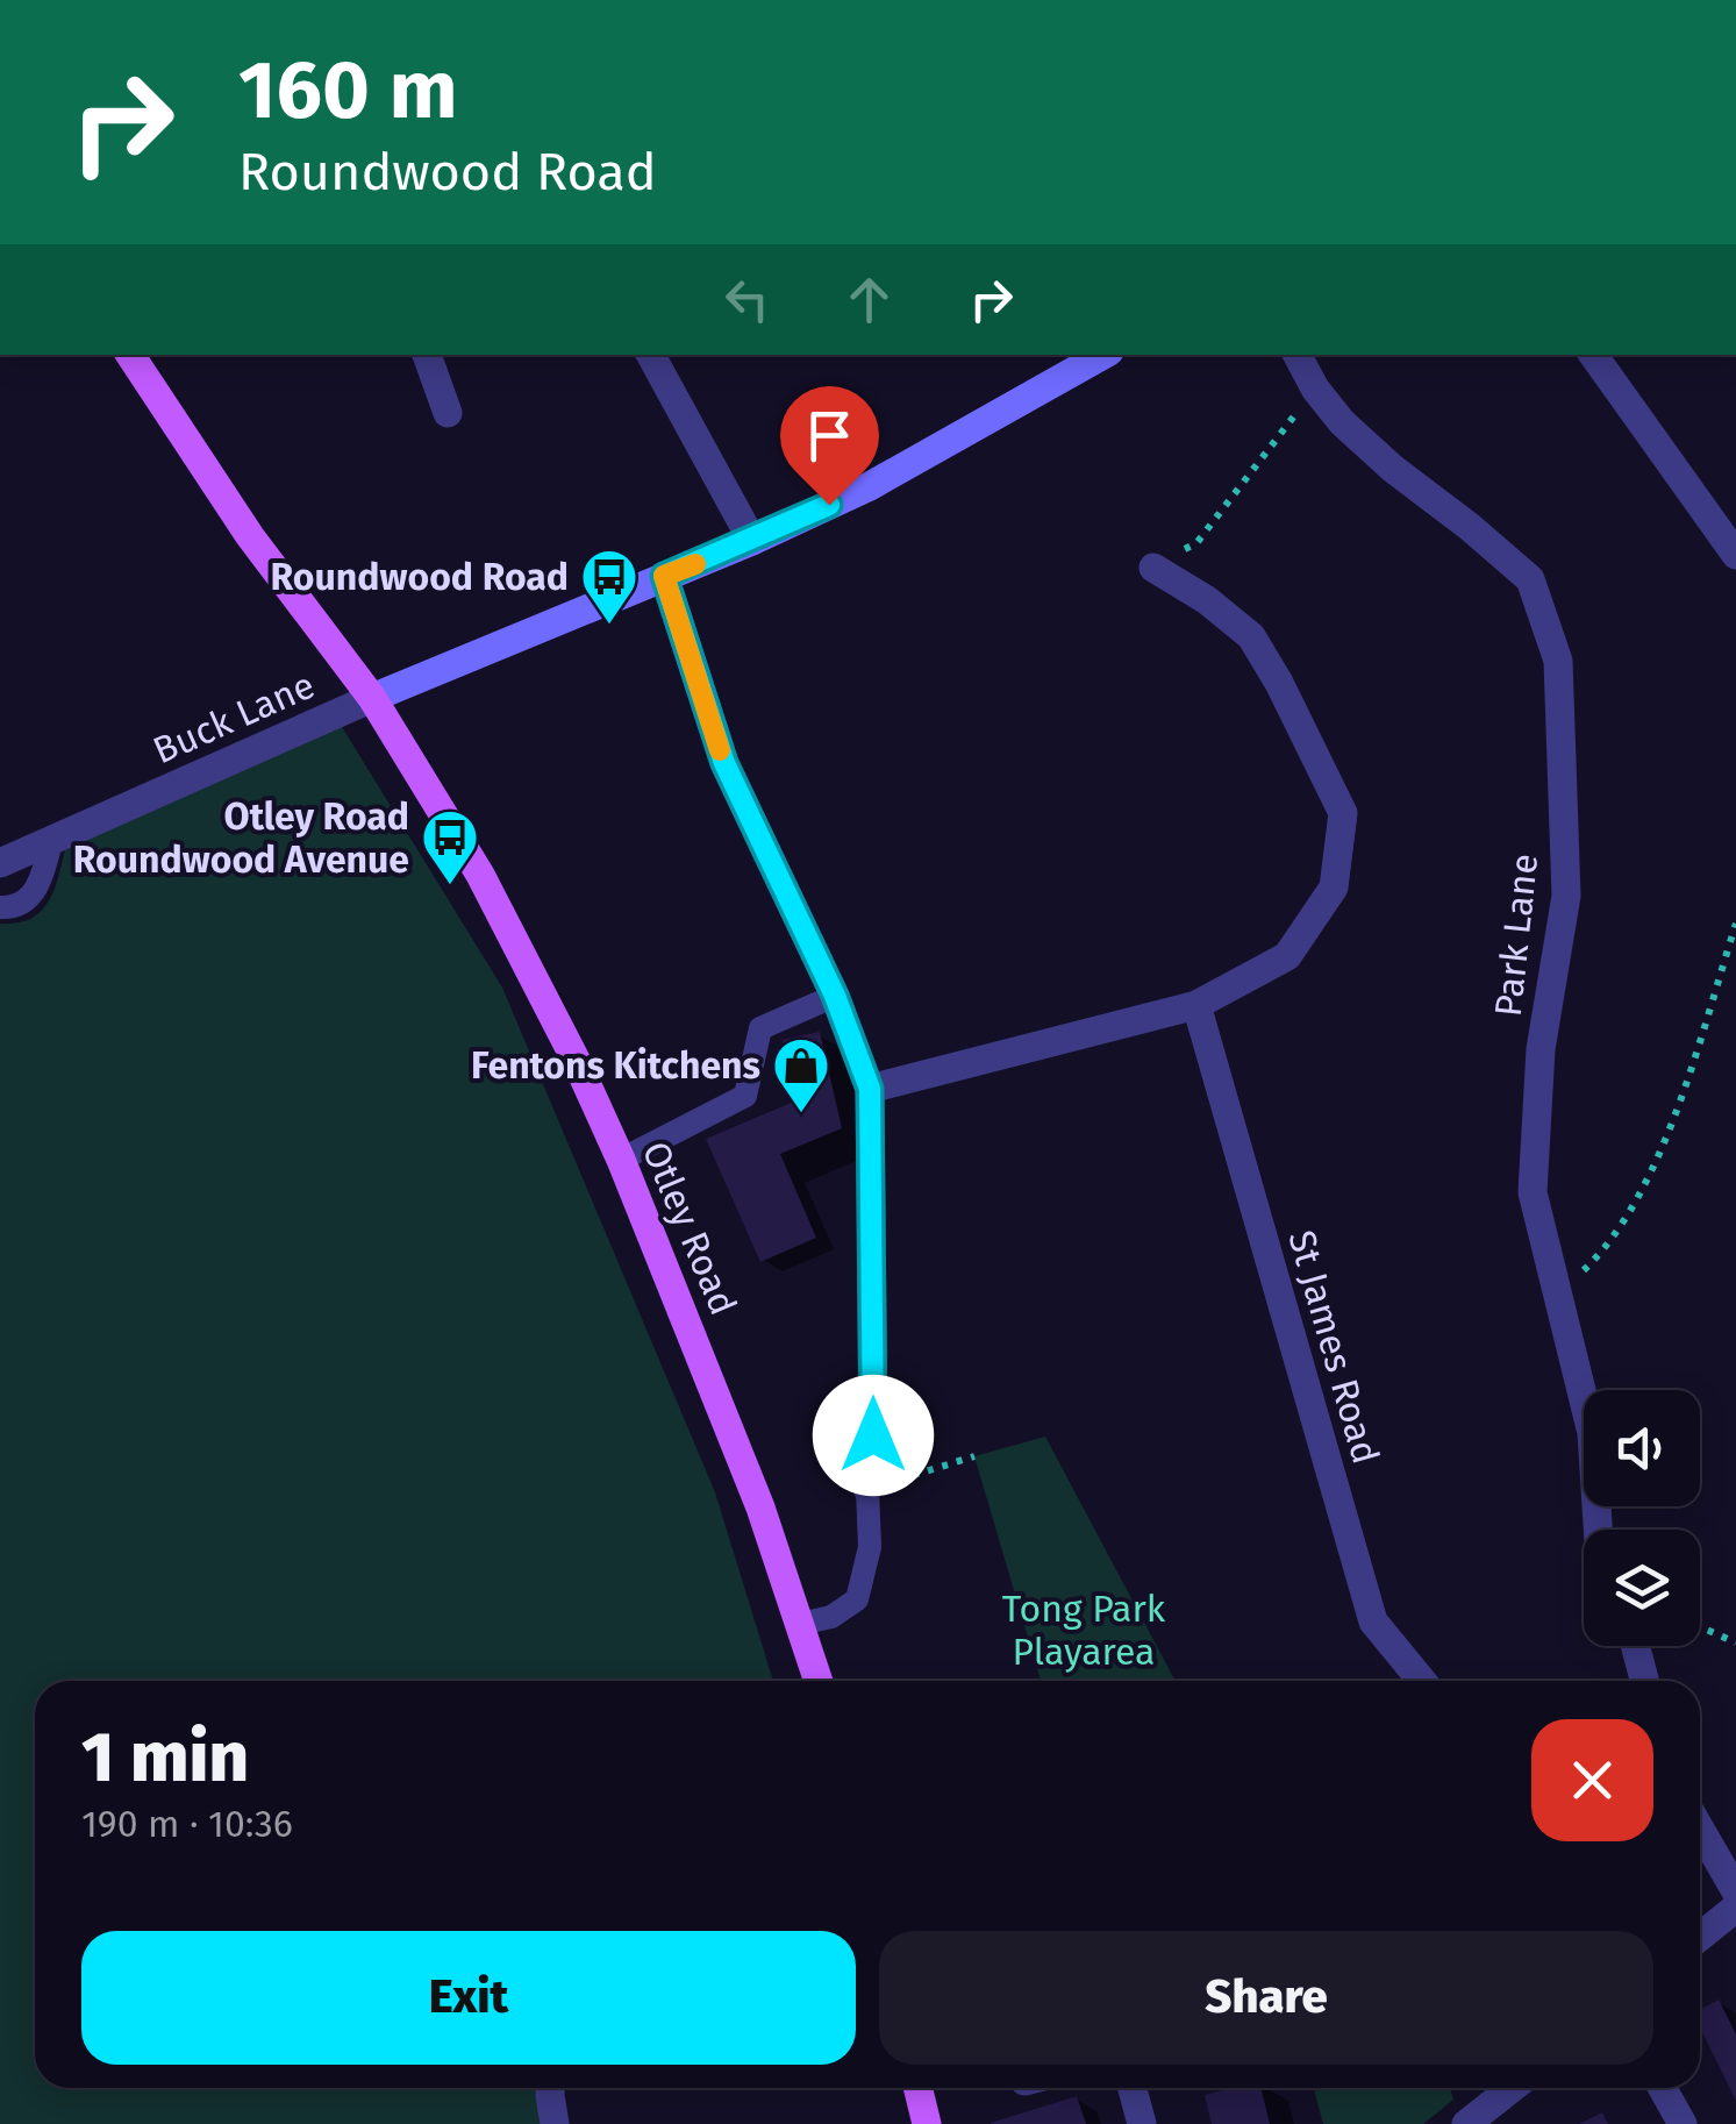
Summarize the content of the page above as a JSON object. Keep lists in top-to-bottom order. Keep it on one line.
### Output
{"streets":{"main road":["Otley Road"],"street":["Buck Lane","Park Lane","St James Road"]},"crossings":[["Buck Lane","Otley Road"]],"parks":["Tong Park Playarea"],"places":{"bus stop":["Roundwood Road","Otley Road Roundwood Avenue"],"shop":["Fentons Kitchens"]},"page":{"turn":["160 m","Roundwood Road"],"heading":["1 min","190 m · 10:36"],"buttons":["Exit","Share"]}}
